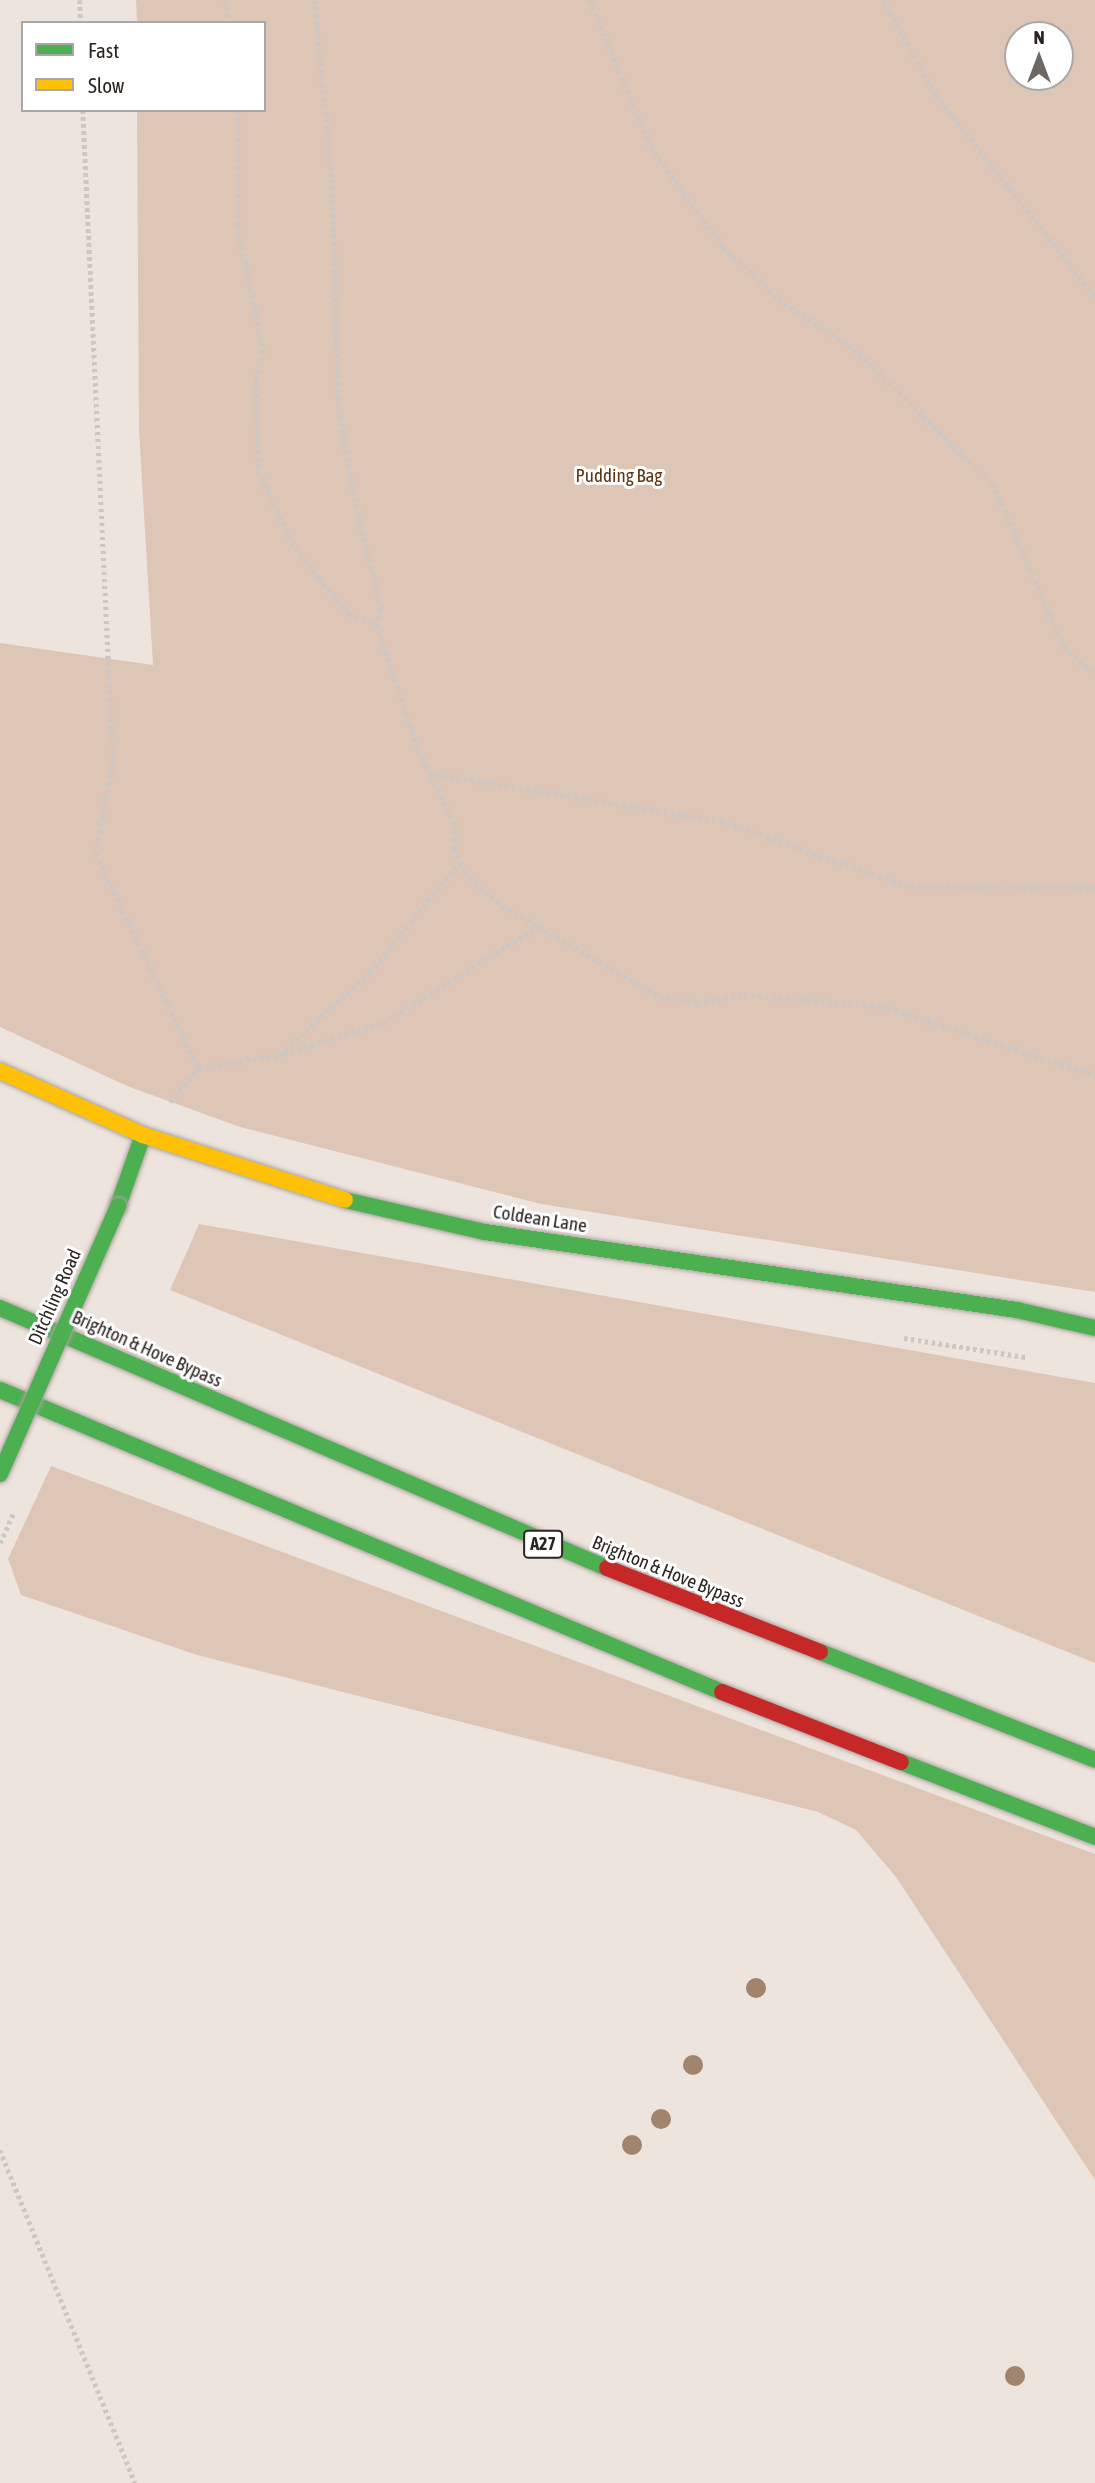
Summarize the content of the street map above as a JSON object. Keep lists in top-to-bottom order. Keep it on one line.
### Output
{"streets":{"main road":["Coldean Lane","Ditchling Road","Brighton & Hove Bypass","A27"]},"crossings":[["Coldean Lane","Ditchling Road"]],"parks":["Pudding Bag"],"legend":["Fast","Slow"],"north":"top"}
